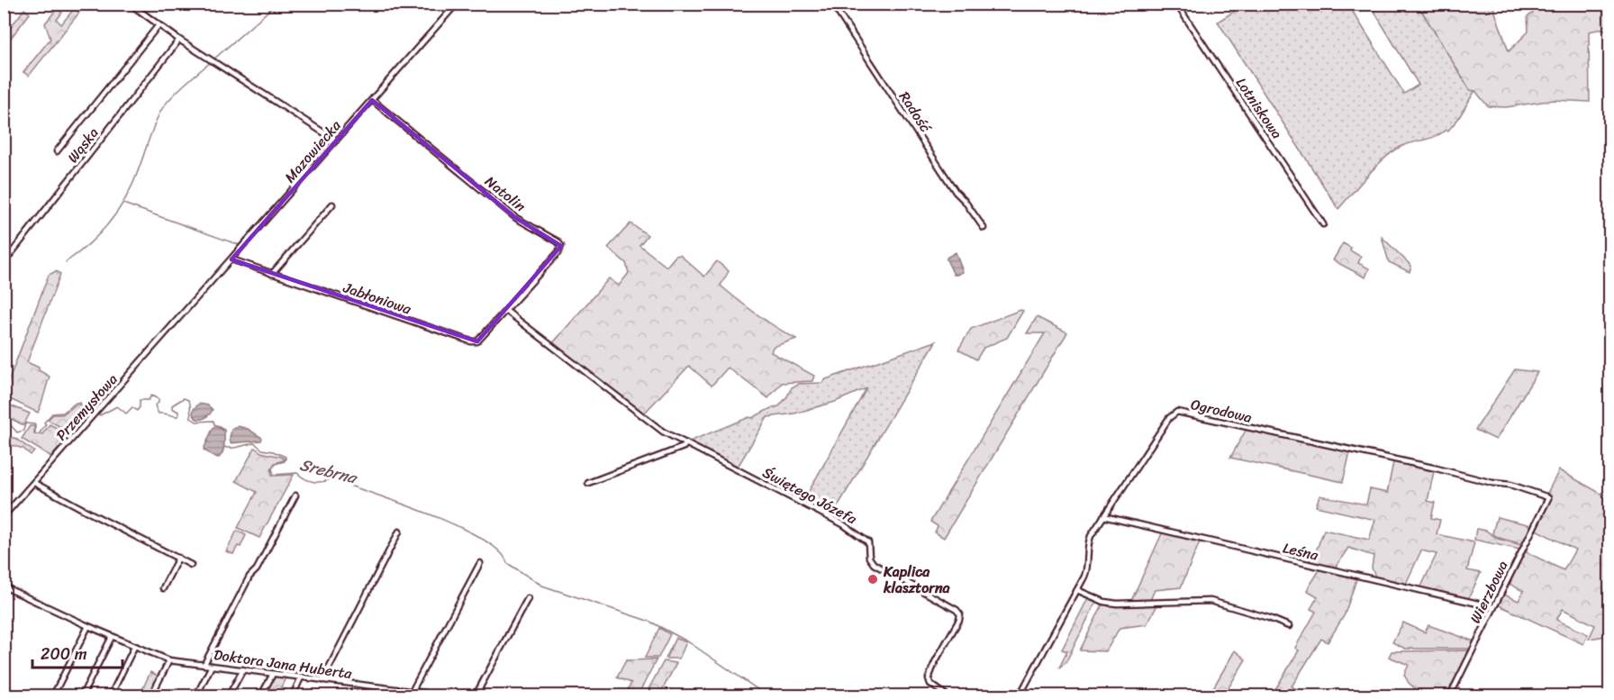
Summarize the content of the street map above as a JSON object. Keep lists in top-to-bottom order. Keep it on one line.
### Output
{"streets":{"street":["Lotniskowa","Radość","Wąska","Mazowiecka","Natolin","Jabłoniowa","Przemysłowa","Ogrodowa","Świętego Józefa","Leśna","Wierzbowa","Doktora Jana Huberta"]},"crossings":[["Mazowiecka","Natolin"],["Mazowiecka","Jabłoniowa"],["Mazowiecka","Przemysłowa"],["Natolin","Jabłoniowa"],["Natolin","Świętego Józefa"],["Jabłoniowa","Świętego Józefa"],["Ogrodowa","Leśna"],["Ogrodowa","Wierzbowa"],["Leśna","Wierzbowa"]],"water":["Srebrna"],"places":["Kaplica klasztorna"],"scale_bar":"200 m"}
